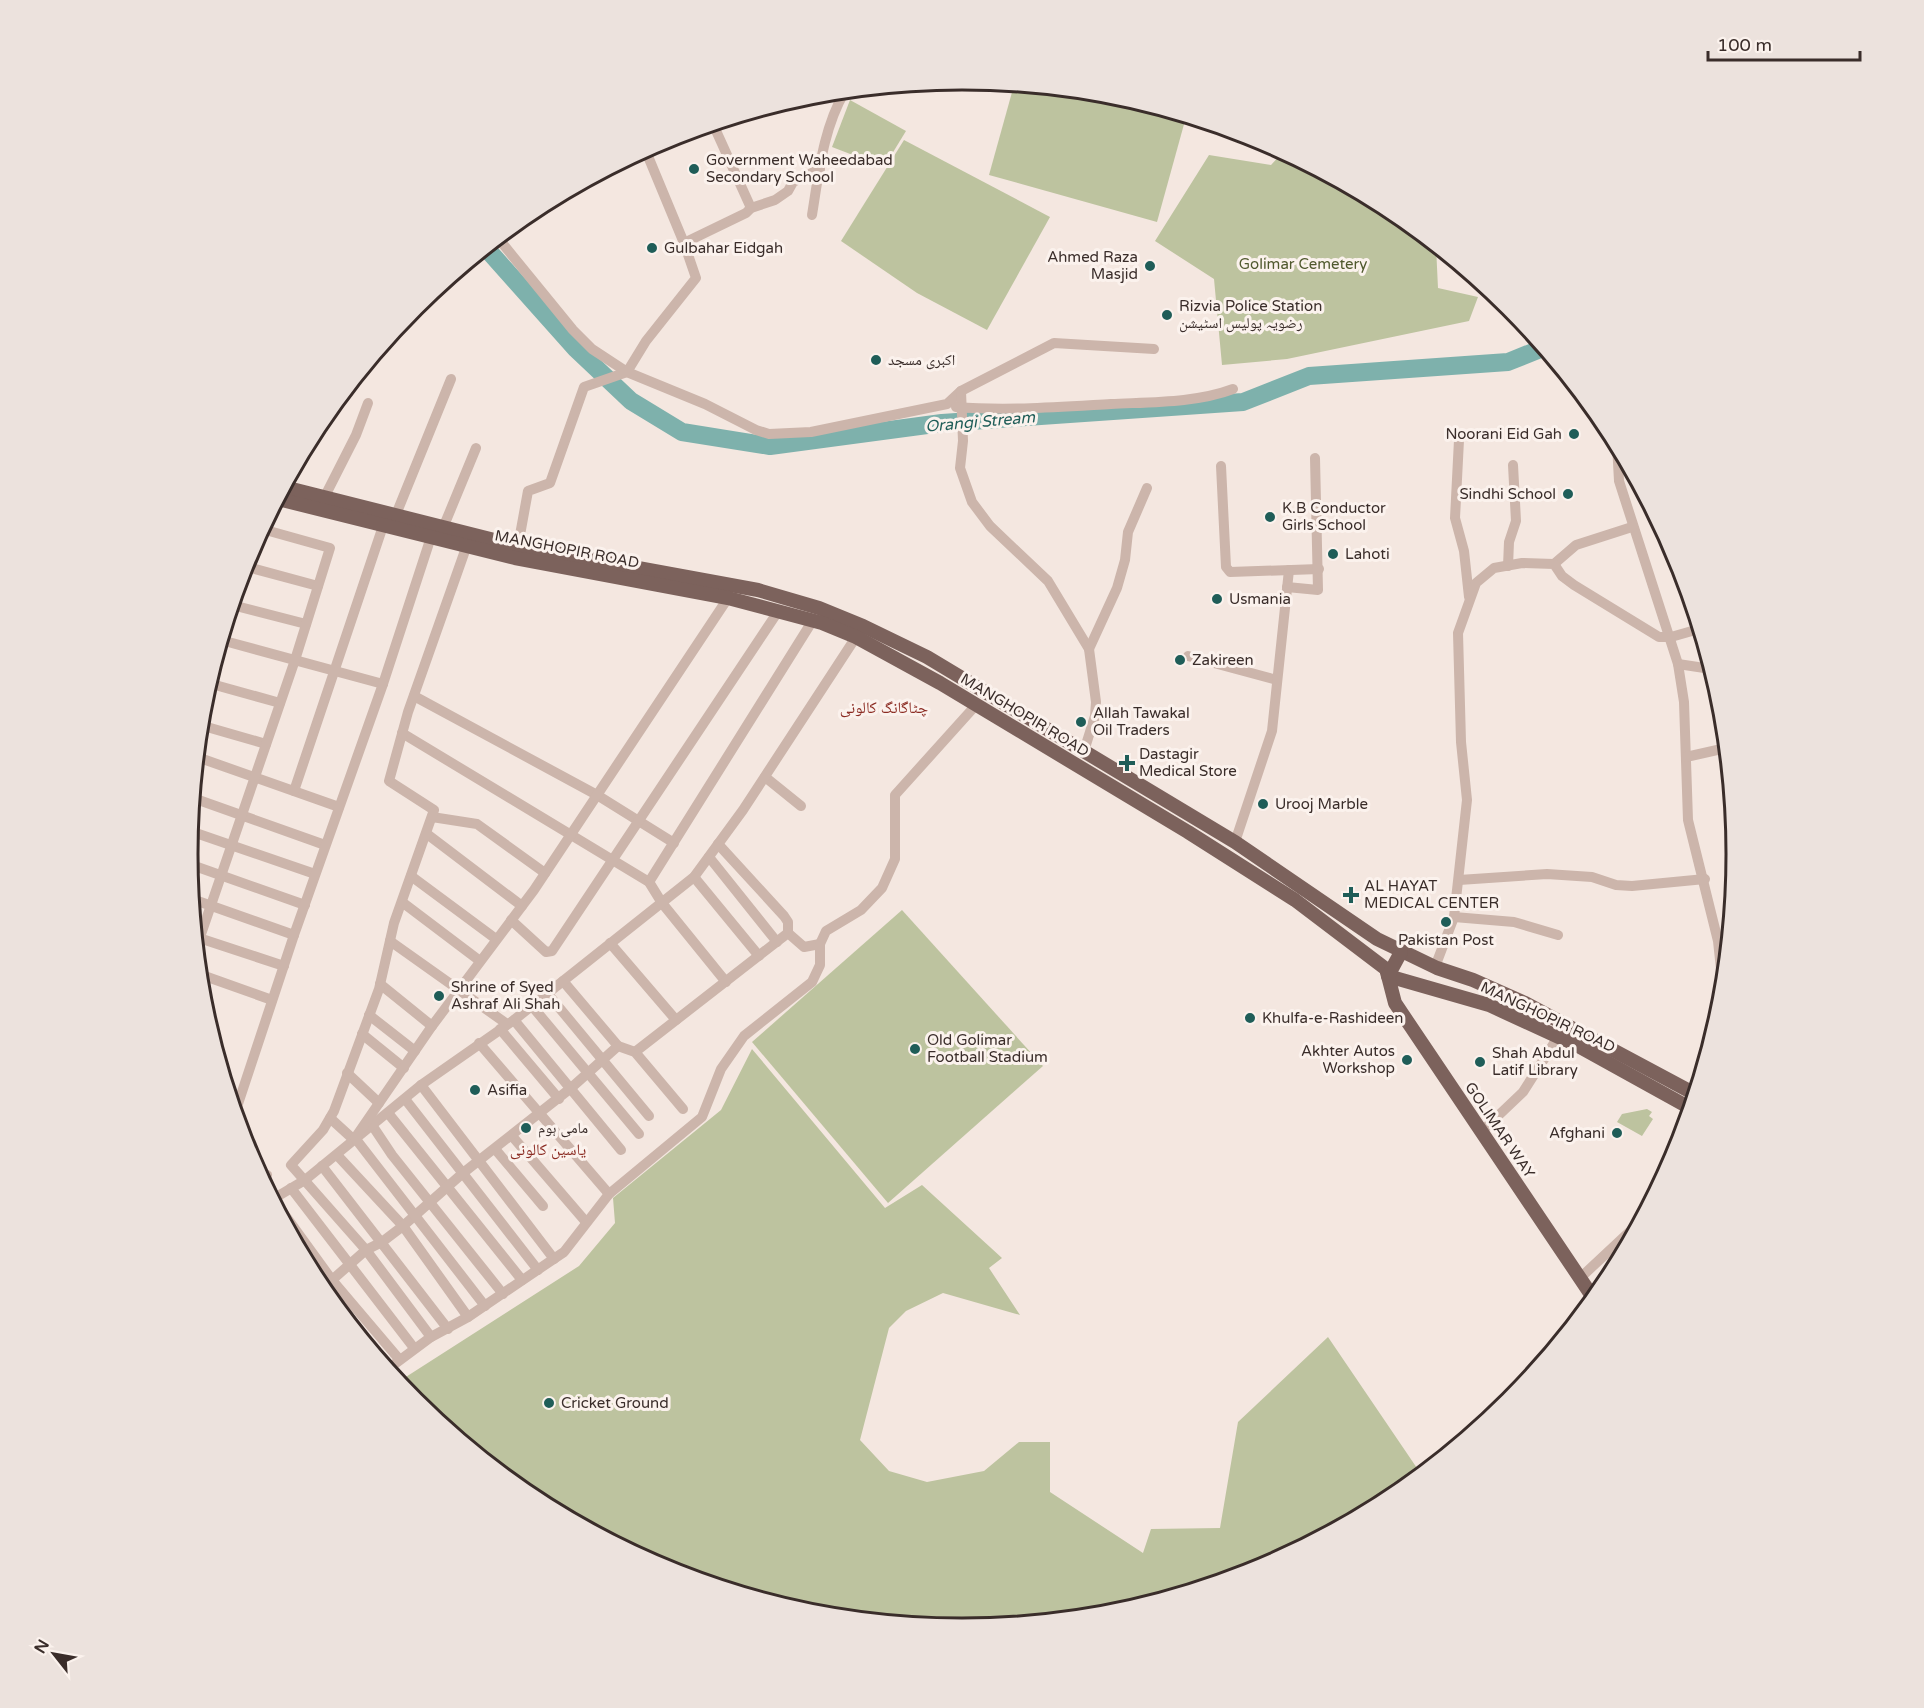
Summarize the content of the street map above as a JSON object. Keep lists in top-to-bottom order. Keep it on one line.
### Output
{"streets":{"main road":["MANGHOPIR ROAD","GOLIMAR WAY"]},"crossings":[["MANGHOPIR ROAD","GOLIMAR WAY"]],"districts":["چٹاگانگ کالونی","یاسین کالونی"],"water":["Orangi Stream"],"parks":["Golimar Cemetery"],"places":{"other":["Government Waheedabad Secondary School","Gulbahar Eidgah","Ahmed Raza Masjid","Rizvia Police Station رضویہ پولیس اسٹیشن","اکبری مسجد","Noorani Eid Gah","Sindhi School","K.B Conductor Girls School","Lahoti","Usmania","Zakireen","Allah Tawakal Oil Traders","Urooj Marble","Pakistan Post","Shrine of Syed Ashraf Ali Shah","Khulfa-e-Rashideen","Old Golimar Football Stadium","Akhter Autos Workshop","Shah Abdul Latif Library","Asifia","مامی ہوم","Afghani","Cricket Ground"],"health":["Dastagir Medical Store","AL HAYAT MEDICAL CENTER"]},"scale_bar":"100 m","north":"top left"}
